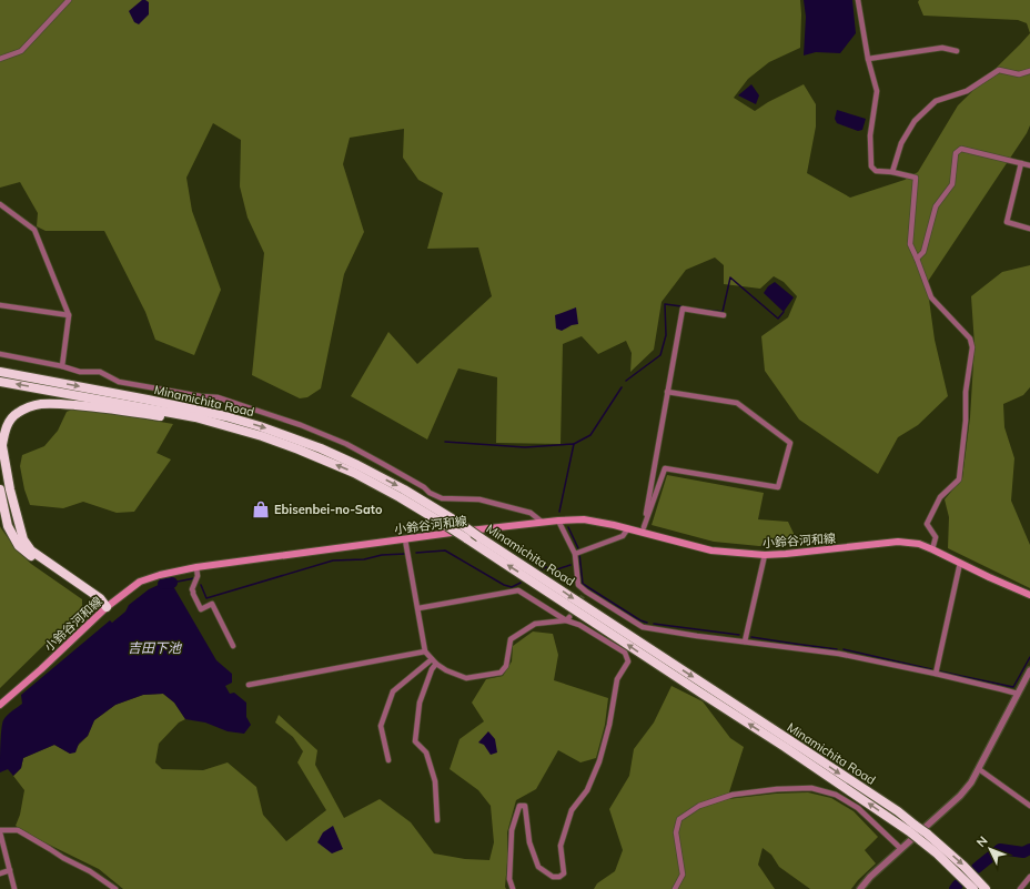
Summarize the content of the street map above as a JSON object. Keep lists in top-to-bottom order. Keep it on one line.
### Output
{"streets":{"highway":["Minamichita Road"],"main road":["小鈴谷河和線"]},"water":["吉田下池"],"places":{"shop":["Ebisenbei-no-Sato"]},"north":"top left"}
